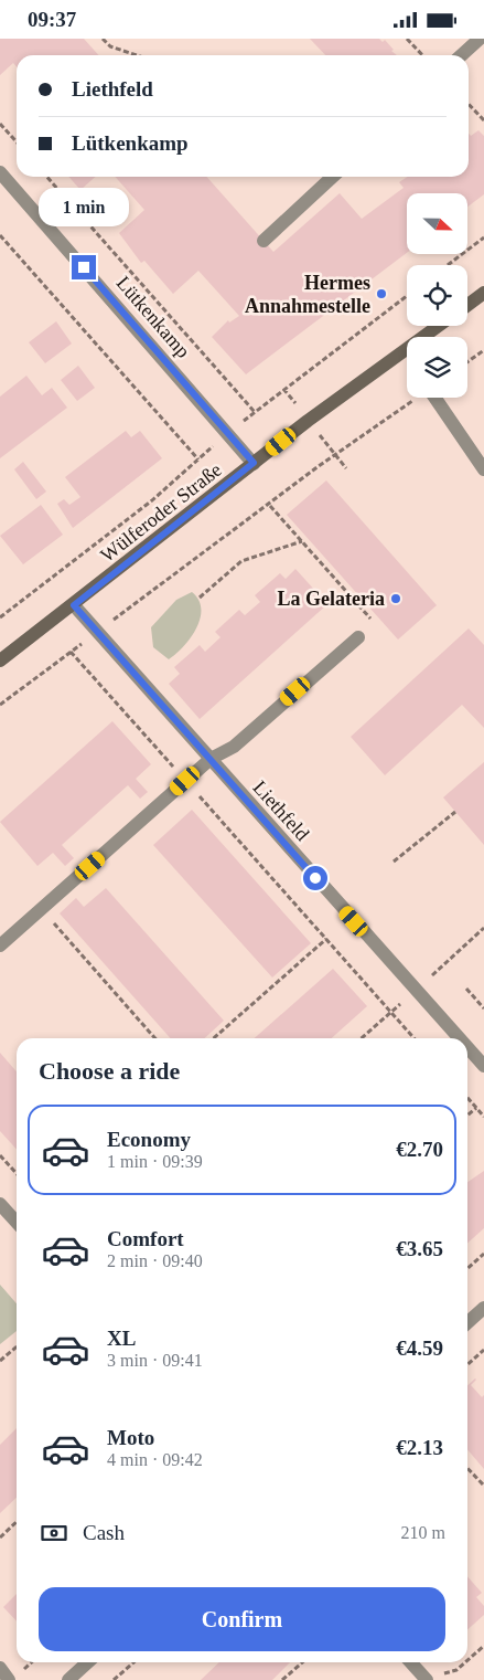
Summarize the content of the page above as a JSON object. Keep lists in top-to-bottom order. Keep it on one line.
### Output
{"streets":{"main road":["Wülferoder Straße"],"street":["Lütkenkamp","Liethfeld"]},"crossings":[["Lütkenkamp","Wülferoder Straße"],["Wülferoder Straße","Liethfeld"]],"places":["Hermes Annahmestelle","La Gelateria"],"north":"right","page":{"status":"09:37","banner":["Liethfeld","Lütkenkamp"],"bubble":"1 min","heading":"Choose a ride","list":[{"name":"Economy","note":"1 min · 09:39","value":"€2.70"},{"name":"Comfort","note":"2 min · 09:40","value":"€3.65"},{"name":"XL","note":"3 min · 09:41","value":"€4.59"},{"name":"Moto","note":"4 min · 09:42","value":"€2.13"}],"pay":["Cash","210 m"],"buttons":"Confirm"}}
